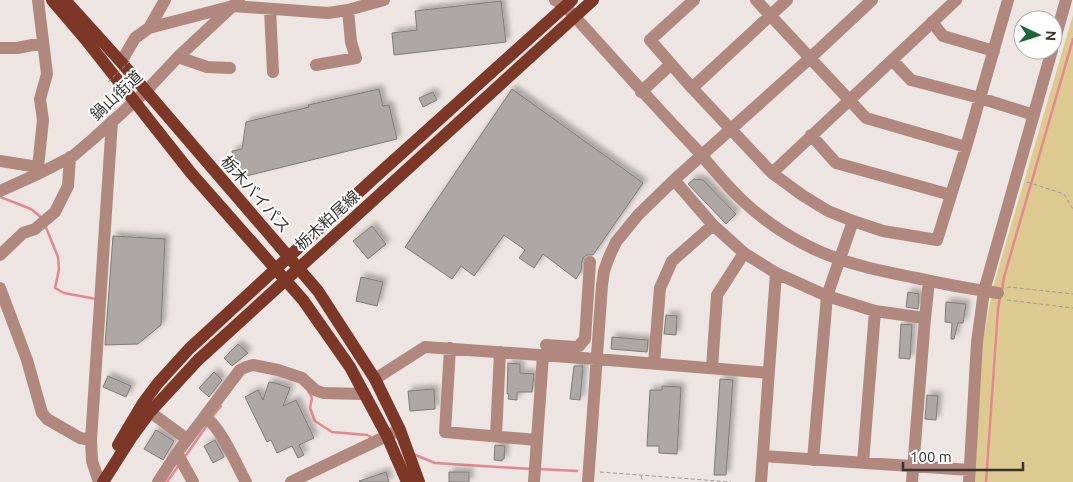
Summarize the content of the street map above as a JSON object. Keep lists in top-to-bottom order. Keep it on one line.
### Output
{"streets":{"main road":["栃木バイパス","栃木粕尾線"],"street":["鍋山街道"]},"crossings":[["鍋山街道","栃木バイパス"],["栃木バイパス","栃木粕尾線"]],"scale_bar":"100 m","north":"right"}
